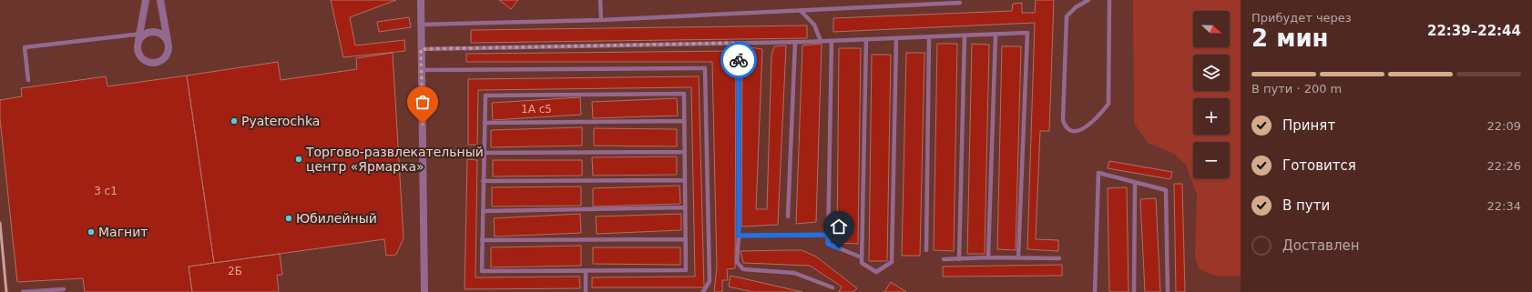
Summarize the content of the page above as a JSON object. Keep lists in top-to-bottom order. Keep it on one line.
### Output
{"places":["Pyaterochka","Торгово-развлекательный центр «Ярмарка»","Юбилейный","Магнит"],"house_numbers":["1А с5","3 с1","2Б"],"north":"right","page":{"heading":["2 мин","Прибудет через","22:39–22:44"],"map_buttons":["+","−"],"bar":"В пути · 200 m","list":[["Принят","22:09"],["Готовится","22:26"],["В пути","22:34"],"Доставлен"]}}
